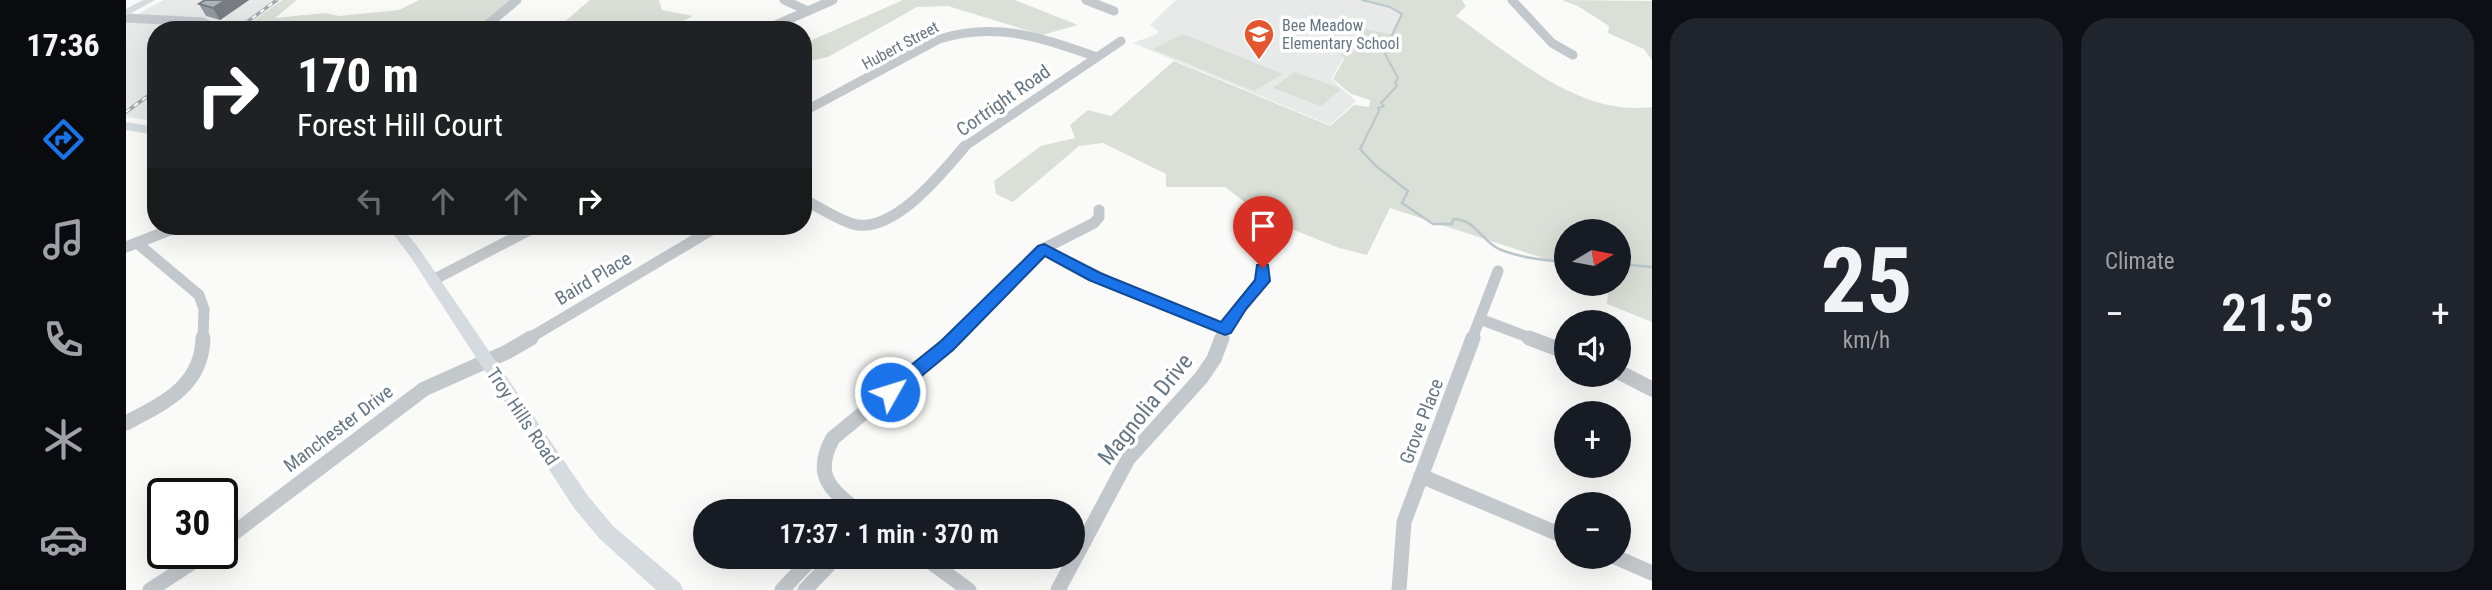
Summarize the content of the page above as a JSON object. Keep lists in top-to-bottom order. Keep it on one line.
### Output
{"streets":{"main road":["Troy Hills Road"],"street":["Hubert Street","Cortright Road","Baird Place","Magnolia Drive","Grove Place","Manchester Drive"]},"crossings":[["Hubert Street","Cortright Road"],["Baird Place","Troy Hills Road"],["Baird Place","Manchester Drive"],["Troy Hills Road","Manchester Drive"]],"places":{"school or university":["Bee Meadow Elementary School"]},"north":"right","page":{"tabs":"17:36","tile":[["25","km/h"],"Climate"],"turn":["170 m","Forest Hill Court"],"map_buttons":["+","−"],"heat":["−","21.5°","+"],"limit":"30","trip":"17:37 · 1 min · 370 m"}}
